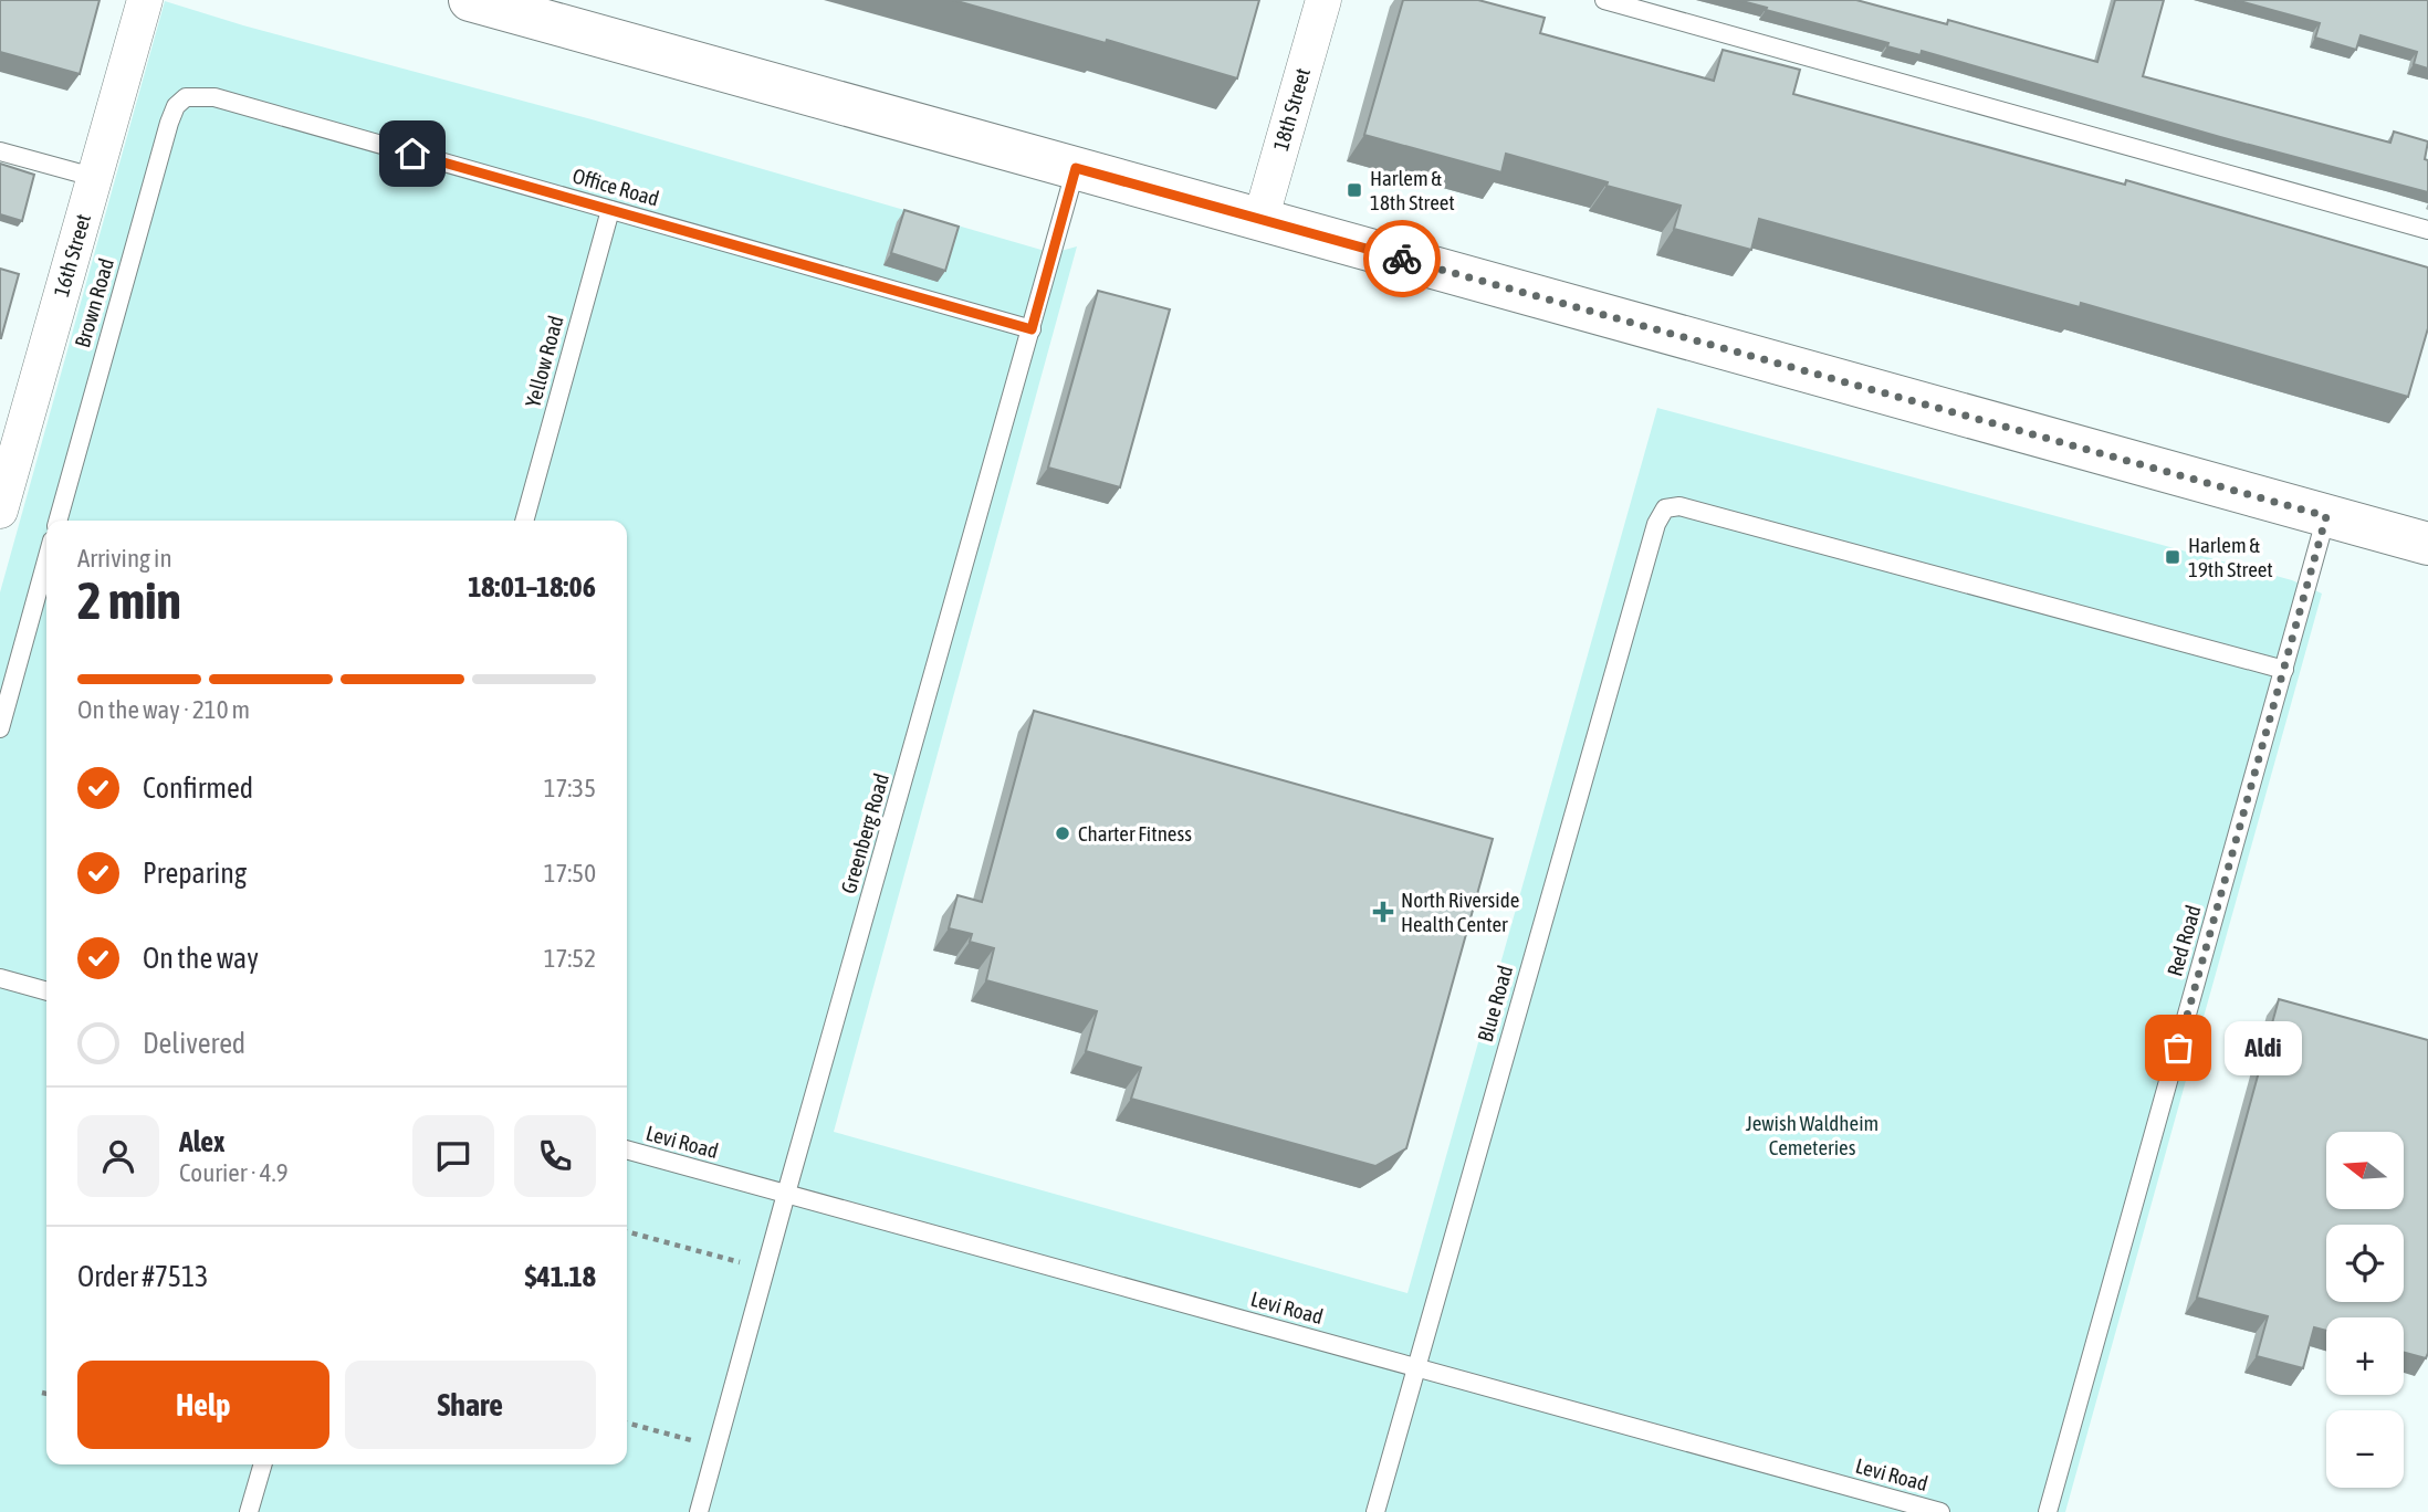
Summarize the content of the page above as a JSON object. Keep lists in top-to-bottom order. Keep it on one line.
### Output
{"streets":{"street":["18th Street","16th Street"],"lane":["Office Road","Brown Road","Yellow Road","Greenberg Road","Red Road","Blue Road","Levi Road"]},"crossings":[["Office Road","Brown Road"],["Office Road","Yellow Road"],["Office Road","Greenberg Road"],["Greenberg Road","Levi Road"],["Red Road","Blue Road"],["Blue Road","Levi Road"]],"parks":["Jewish Waldheim Cemeteries"],"places":{"transit":["Harlem & 18th Street","Harlem & 19th Street"],"other":["Charter Fitness","Aldi"],"health":["North Riverside Health Center"]},"north":"left","page":{"heading":["2 min","Arriving in","18:01–18:06"],"panel":["Alex","Courier · 4.9","Order #7513","$41.18"],"bar":"On the way · 210 m","list":[["Confirmed","17:35"],["Preparing","17:50"],["On the way","17:52"],"Delivered"],"bubble":"Aldi","map_buttons":["+","−"],"buttons":["Help","Share"]}}
